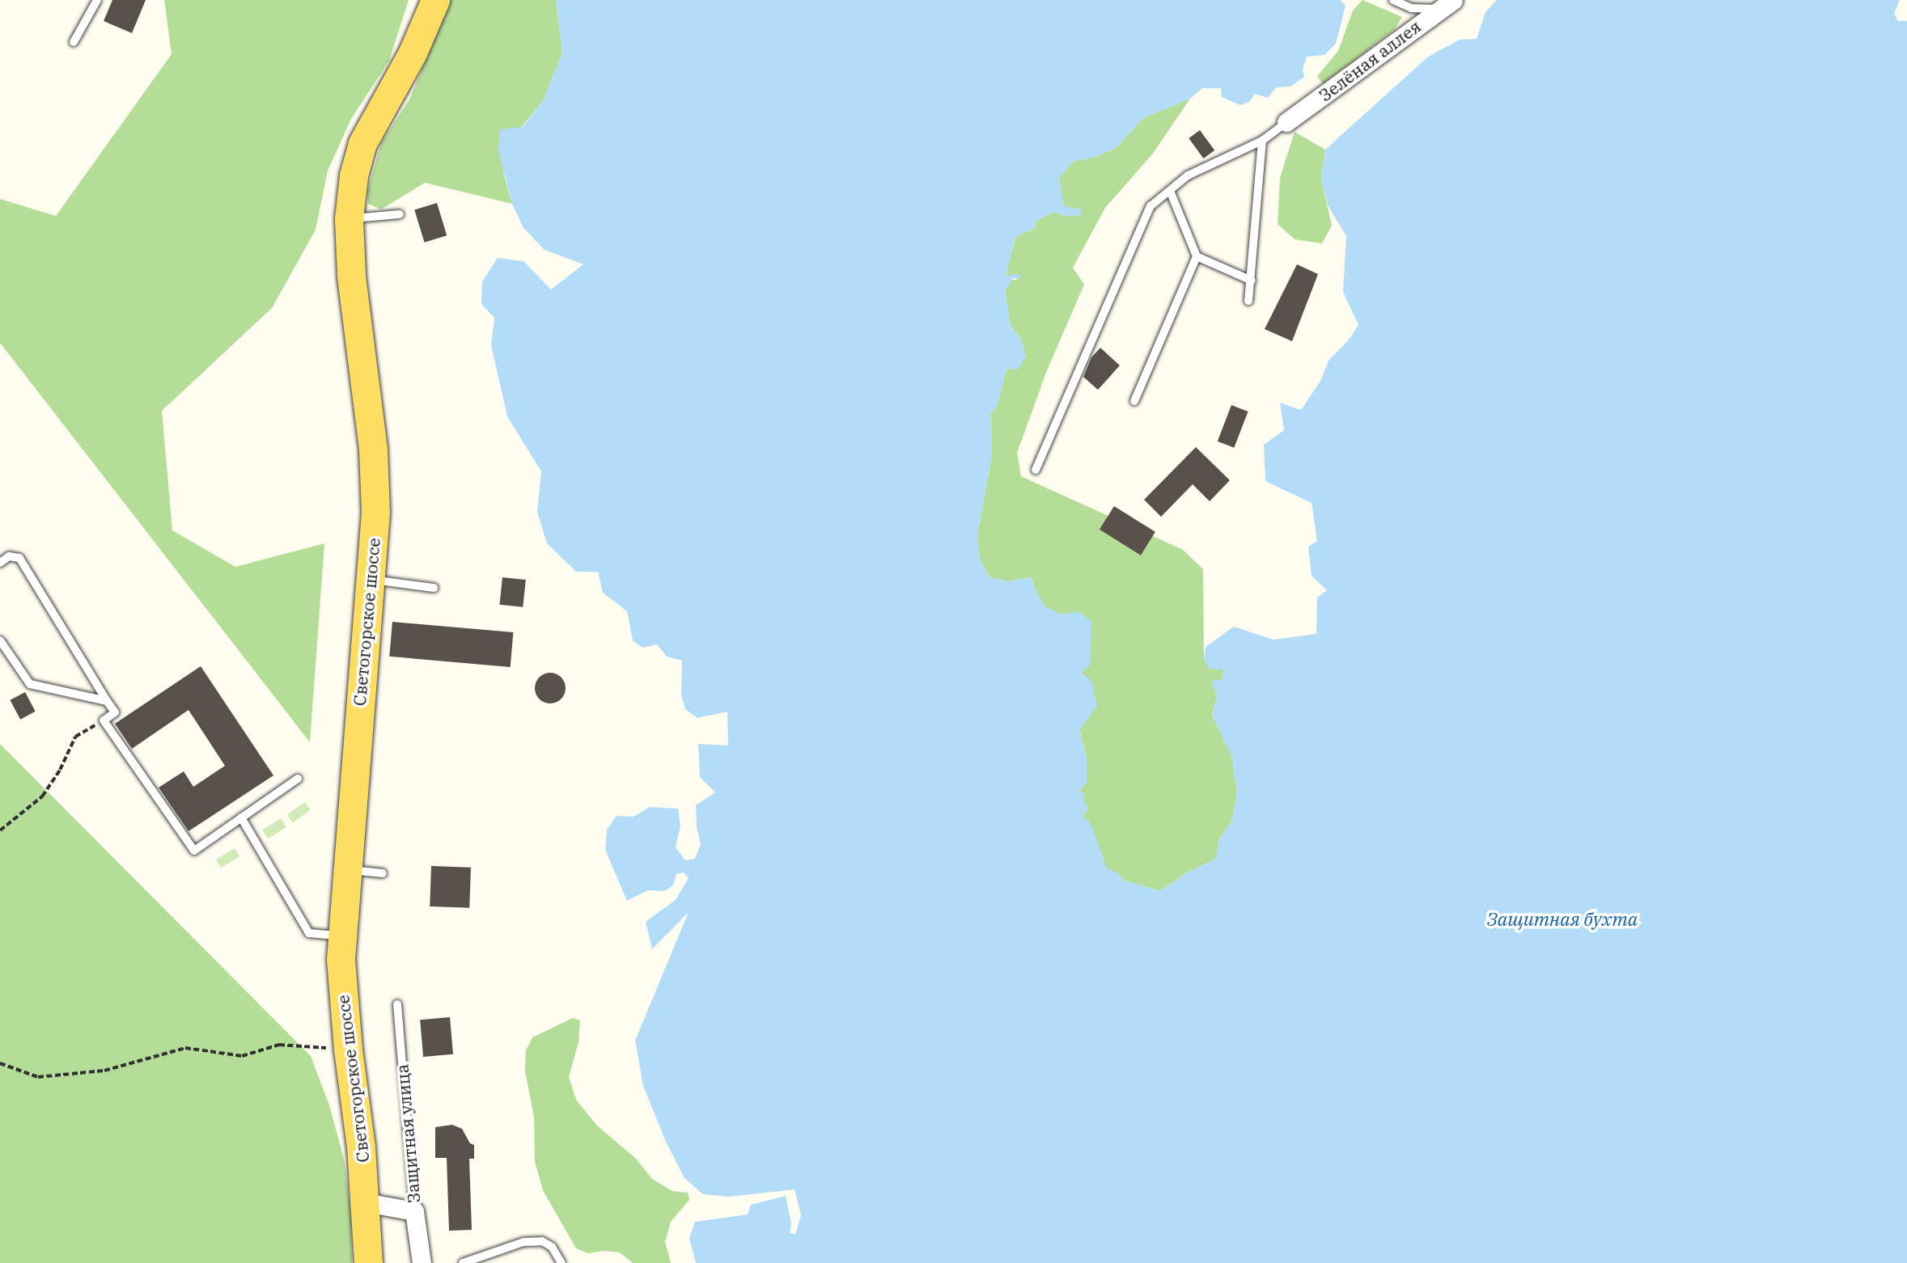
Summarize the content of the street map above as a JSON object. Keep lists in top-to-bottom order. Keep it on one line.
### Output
{"streets":{"main road":["Светогорское шоссе"],"street":["Зелёная аллея","Защитная улица"]},"water":["Защитная бухта"]}
